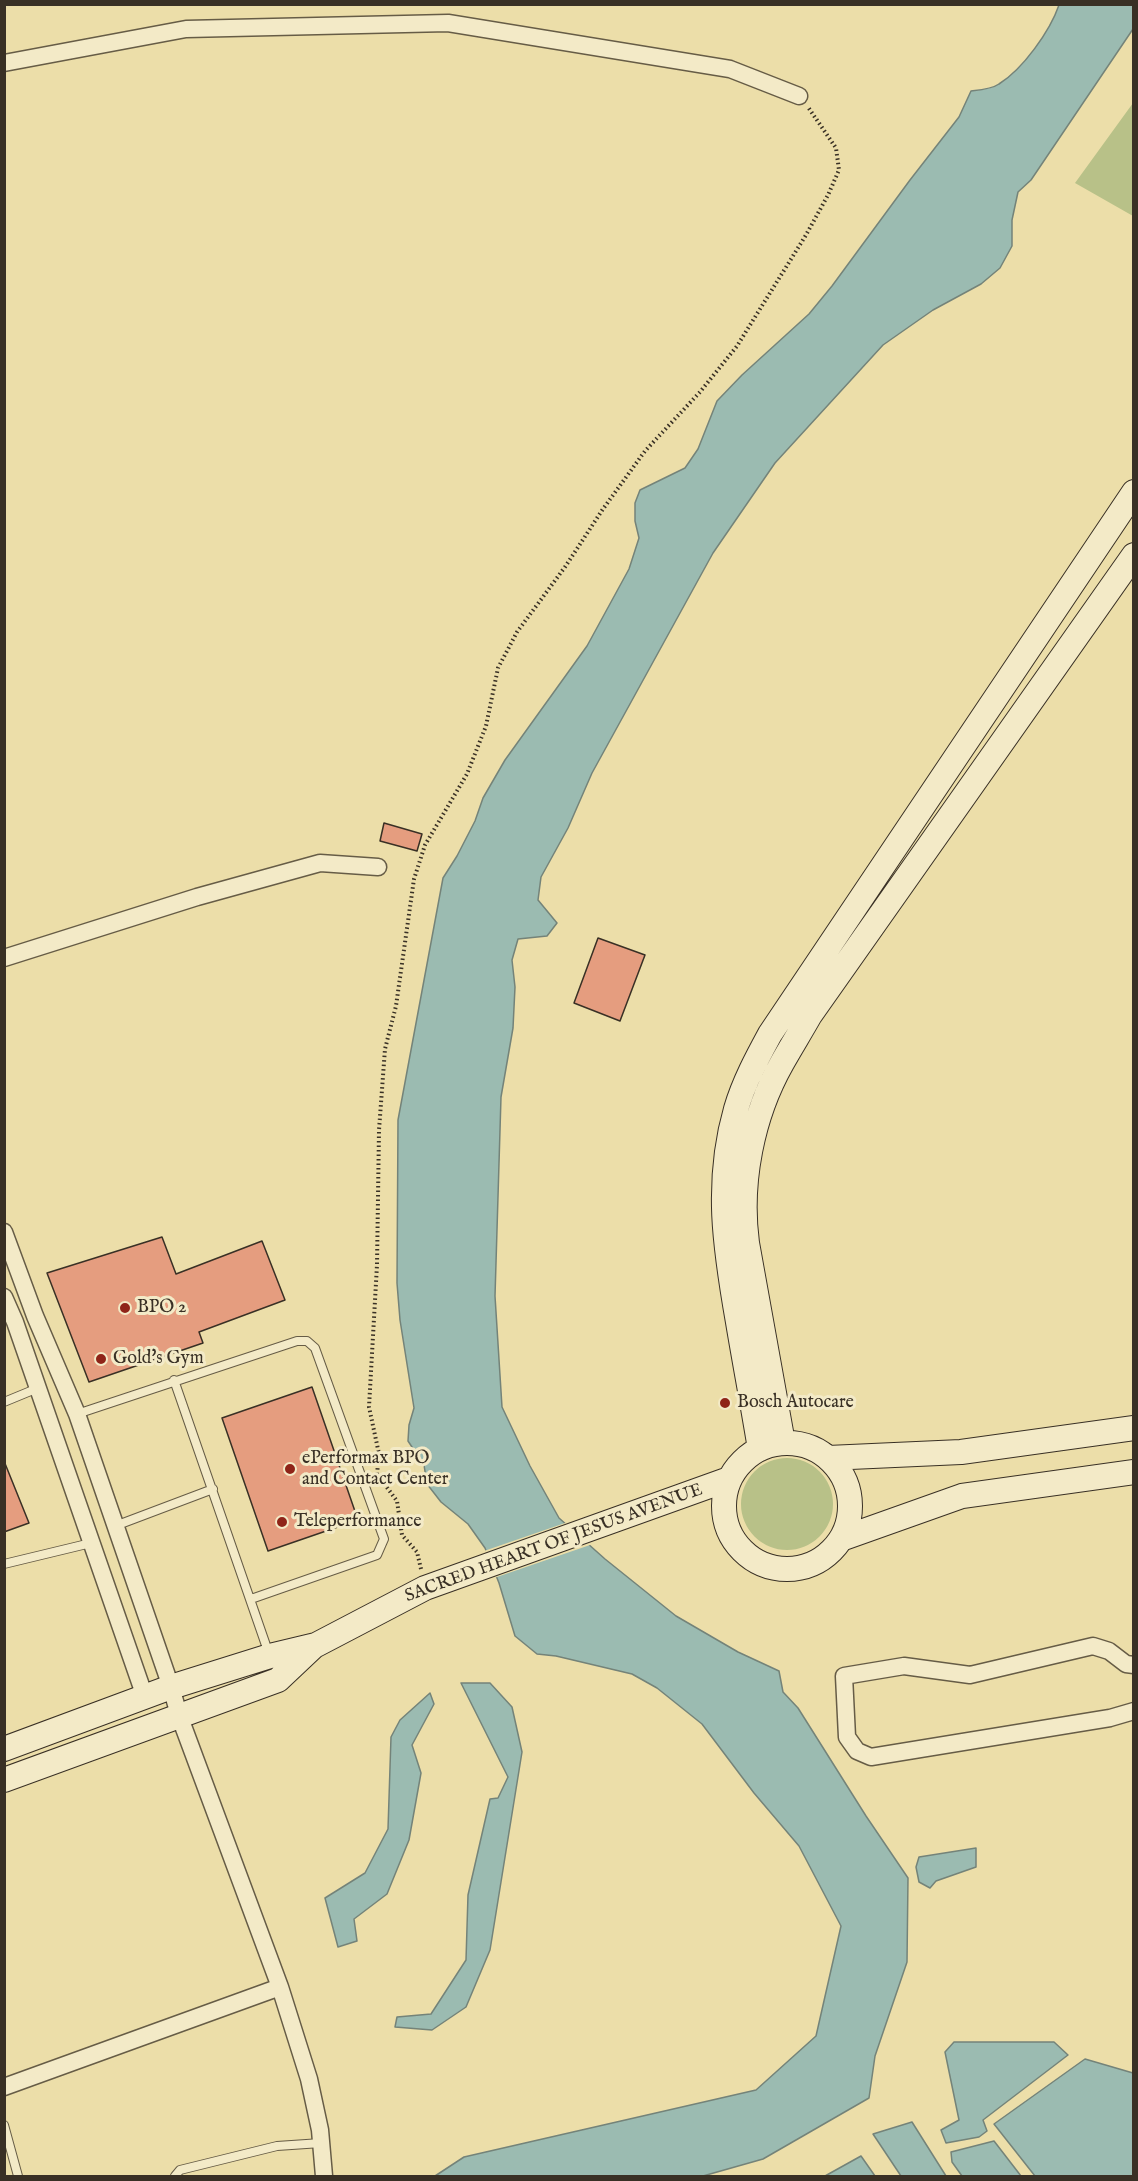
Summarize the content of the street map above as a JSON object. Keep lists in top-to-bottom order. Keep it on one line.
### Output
{"streets":{"main road":["SACRED HEART OF JESUS AVENUE"]},"places":["BPO 2","Gold's Gym","Bosch Autocare","ePerformax BPO and Contact Center","Teleperformance"]}
